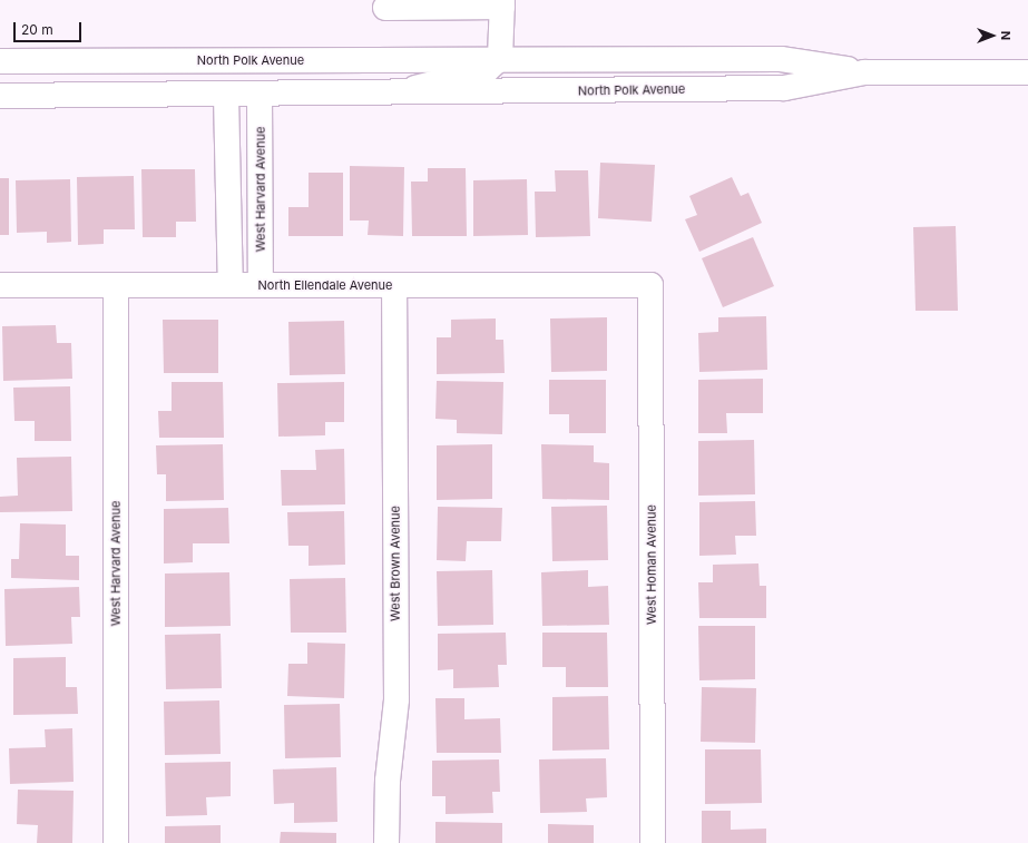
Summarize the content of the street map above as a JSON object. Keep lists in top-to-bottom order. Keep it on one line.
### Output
{"streets":{"street":["North Polk Avenue","West Harvard Avenue","North Ellendale Avenue","West Brown Avenue","West Homan Avenue"]},"crossings":[["North Polk Avenue","West Harvard Avenue"],["West Harvard Avenue","North Ellendale Avenue"],["North Ellendale Avenue","West Brown Avenue"],["North Ellendale Avenue","West Homan Avenue"]],"scale_bar":"20 m","north":"right"}
